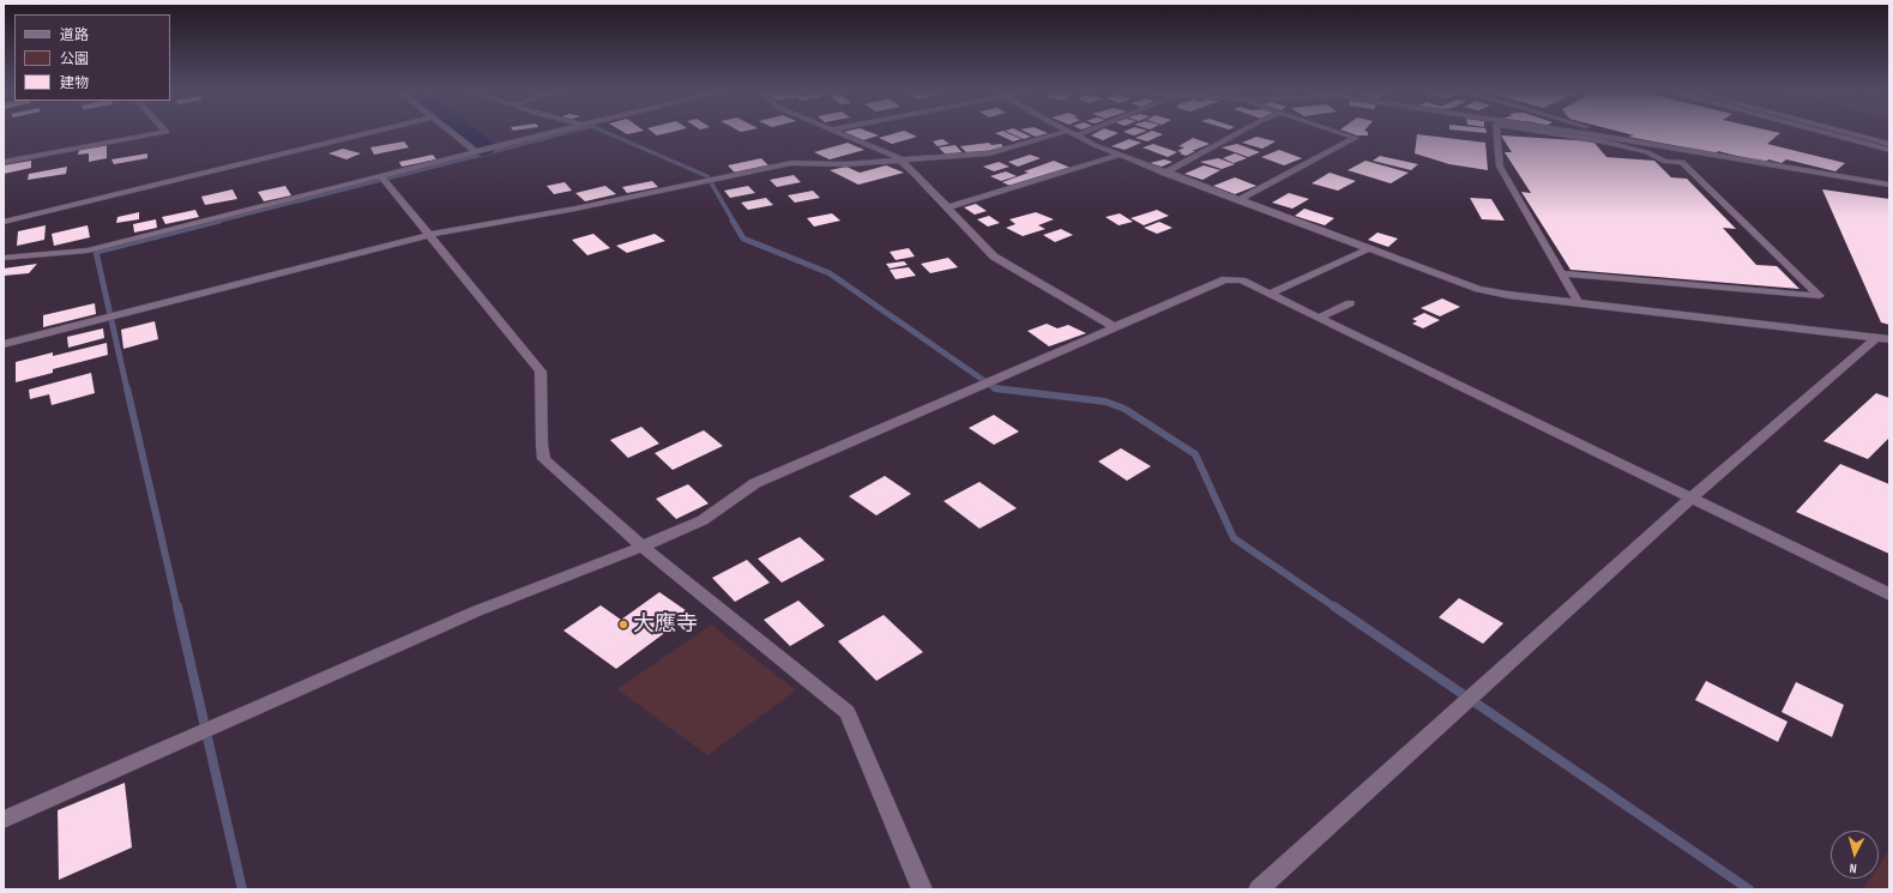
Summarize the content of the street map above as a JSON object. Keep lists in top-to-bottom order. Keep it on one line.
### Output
{"places":["大應寺"],"legend":["道路","公園","建物"],"north":"bottom"}
